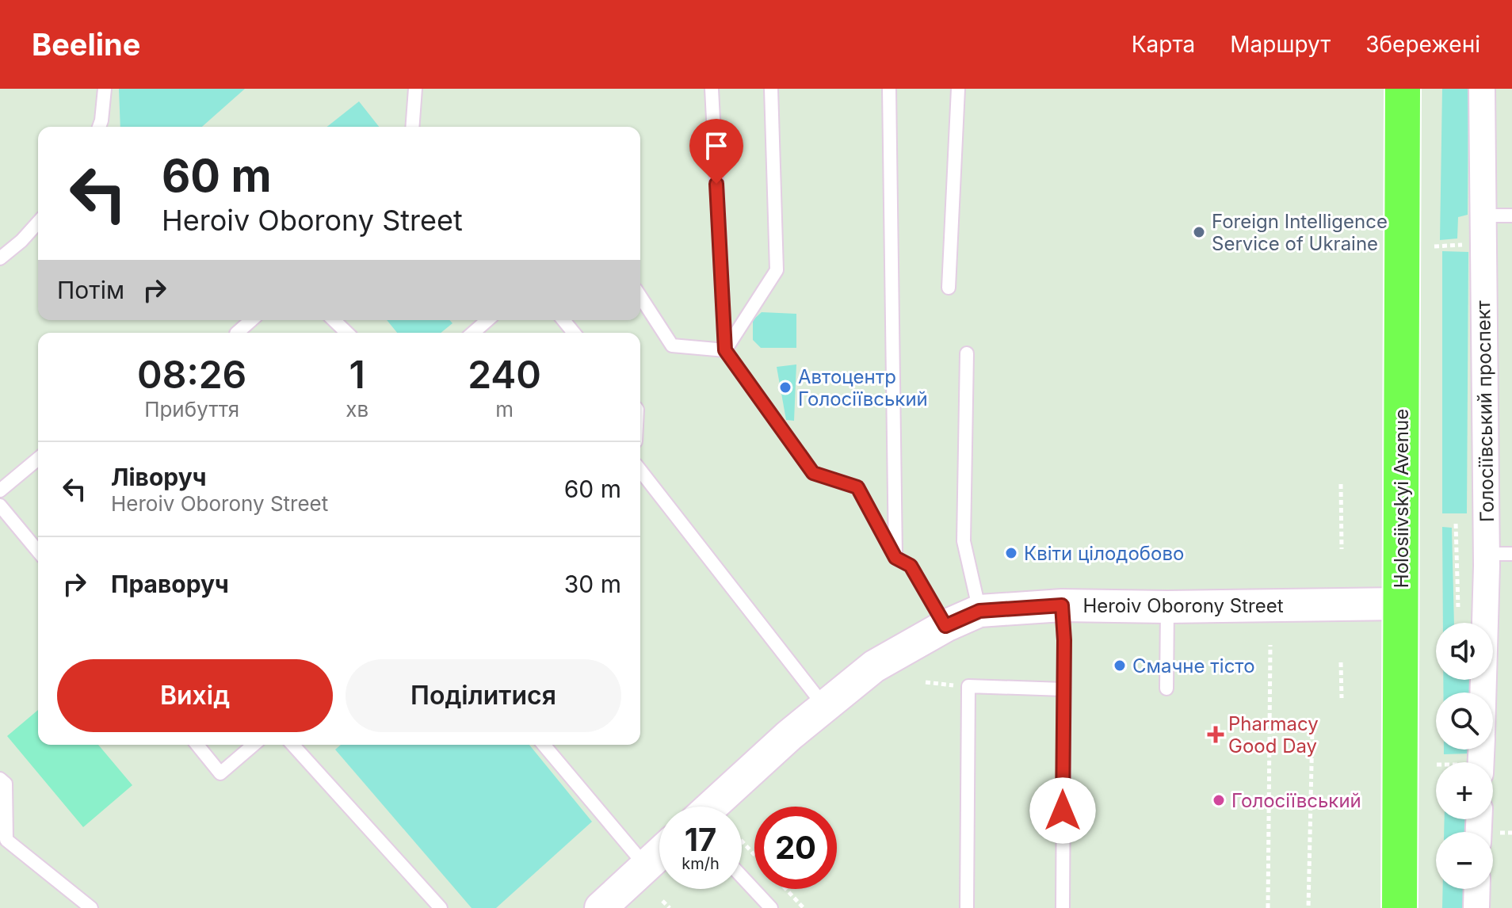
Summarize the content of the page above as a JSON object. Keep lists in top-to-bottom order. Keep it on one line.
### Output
{"streets":{"highway":["Holosiivskyi Avenue"],"street":["Голосіївський проспект","Heroiv Oborony Street"]},"crossings":[["Holosiivskyi Avenue","Heroiv Oborony Street"]],"places":{"other":["Foreign Intelligence Service of Ukraine","Автоцентр Голосіївський","Квіти цілодобово","Смачне тісто","Голосіївський"],"health":["Pharmacy Good Day"]},"page":{"header":"Beeline","nav":["Карта","Маршрут","Збережені"],"turn":["60 m","Heroiv Oborony Street"],"then":"Потім","eta":["08:26","Прибуття","1","хв","240","m"],"list":[{"name":"Ліворуч","note":"Heroiv Oborony Street","value":"60 m"},{"name":"Праворуч","value":"30 m"}],"map_buttons":["+","−"],"buttons":["Вихід","Поділитися"],"speed":"17 km/h","limit":"20"}}
